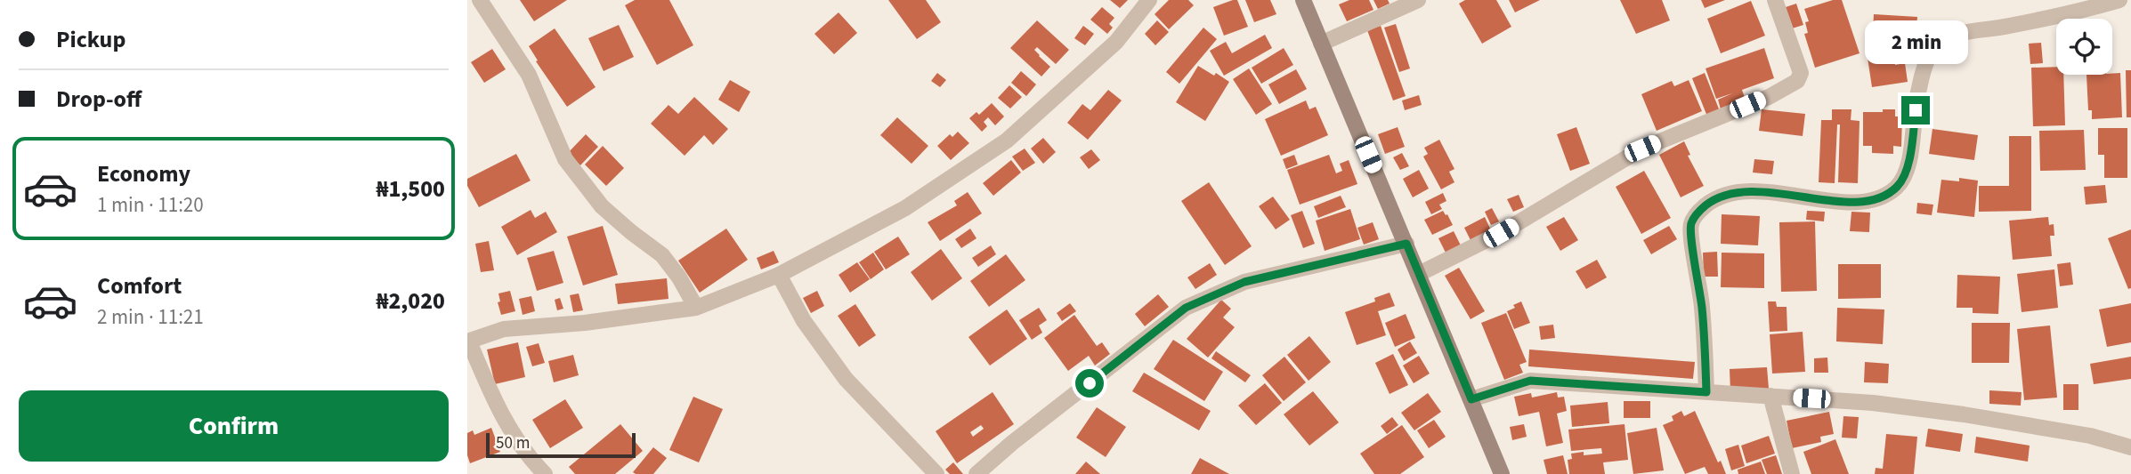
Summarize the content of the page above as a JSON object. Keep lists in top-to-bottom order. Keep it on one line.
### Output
{"scale_bar":"50 m","page":{"banner":["Pickup","Drop-off"],"bubble":"2 min","list":[{"name":"Economy","note":"1 min · 11:20","value":"₦1,500"},{"name":"Comfort","note":"2 min · 11:21","value":"₦2,020"}],"buttons":"Confirm","scale":"50 m"}}
